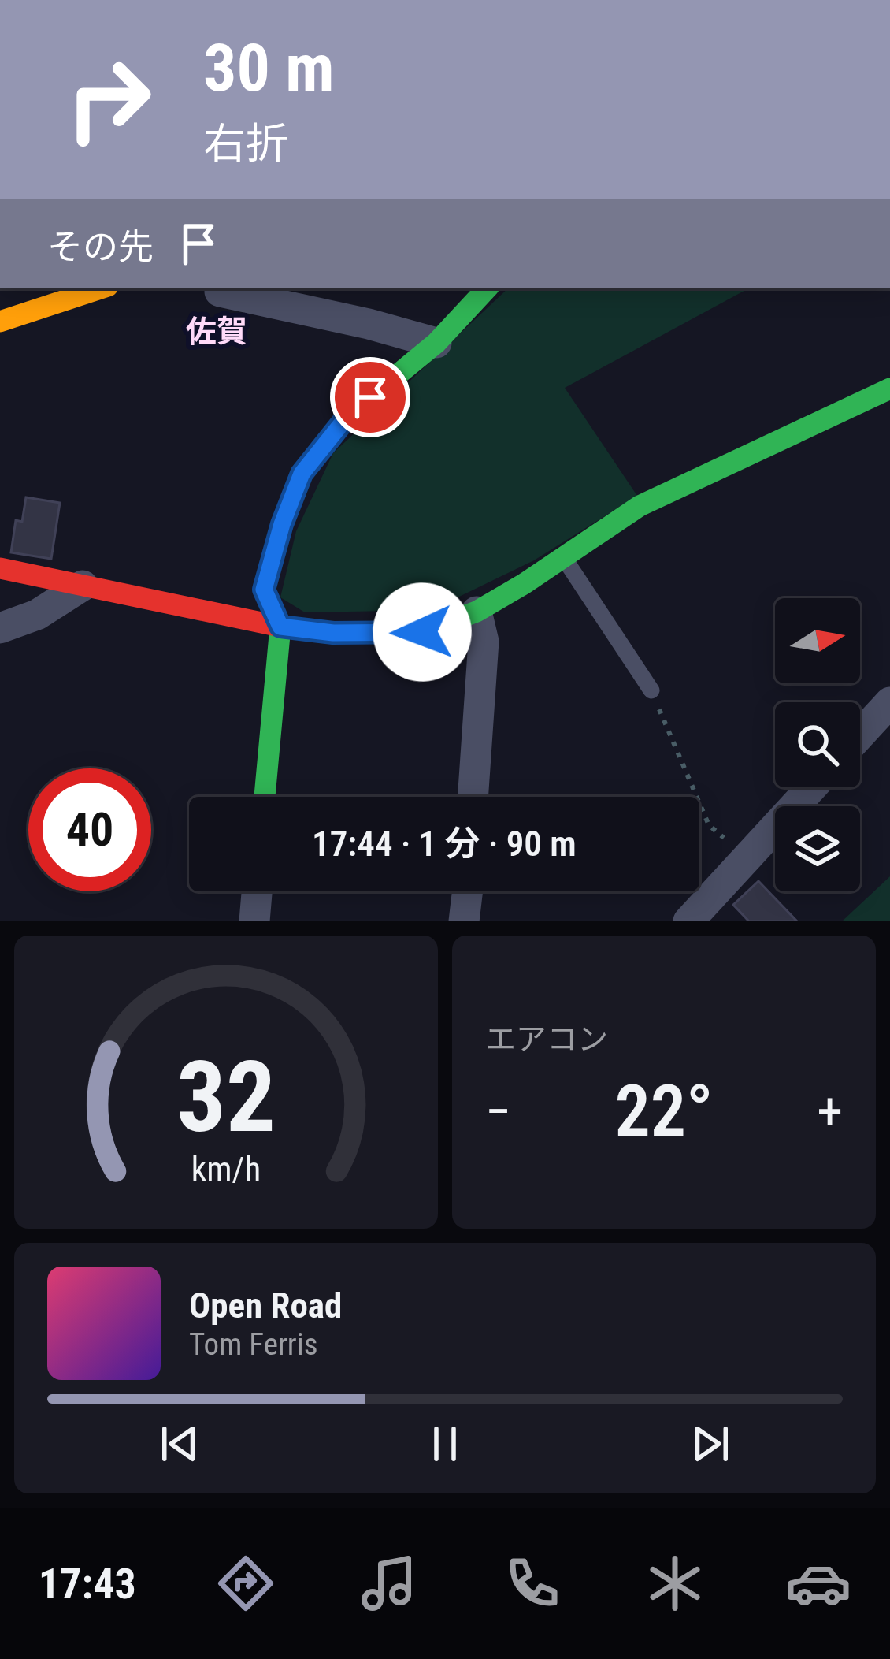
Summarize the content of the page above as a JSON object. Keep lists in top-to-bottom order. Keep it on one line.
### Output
{"districts":["佐賀"],"north":"right","page":{"turn":["30 m","右折"],"then":"その先","limit":"40","trip":"17:44 · 1 分 · 90 m","tile":"エアコン","heat":["−","22°","+"],"song":["Open Road","Tom Ferris"],"tabs":"17:43","gauge":["32","km/h"]}}
